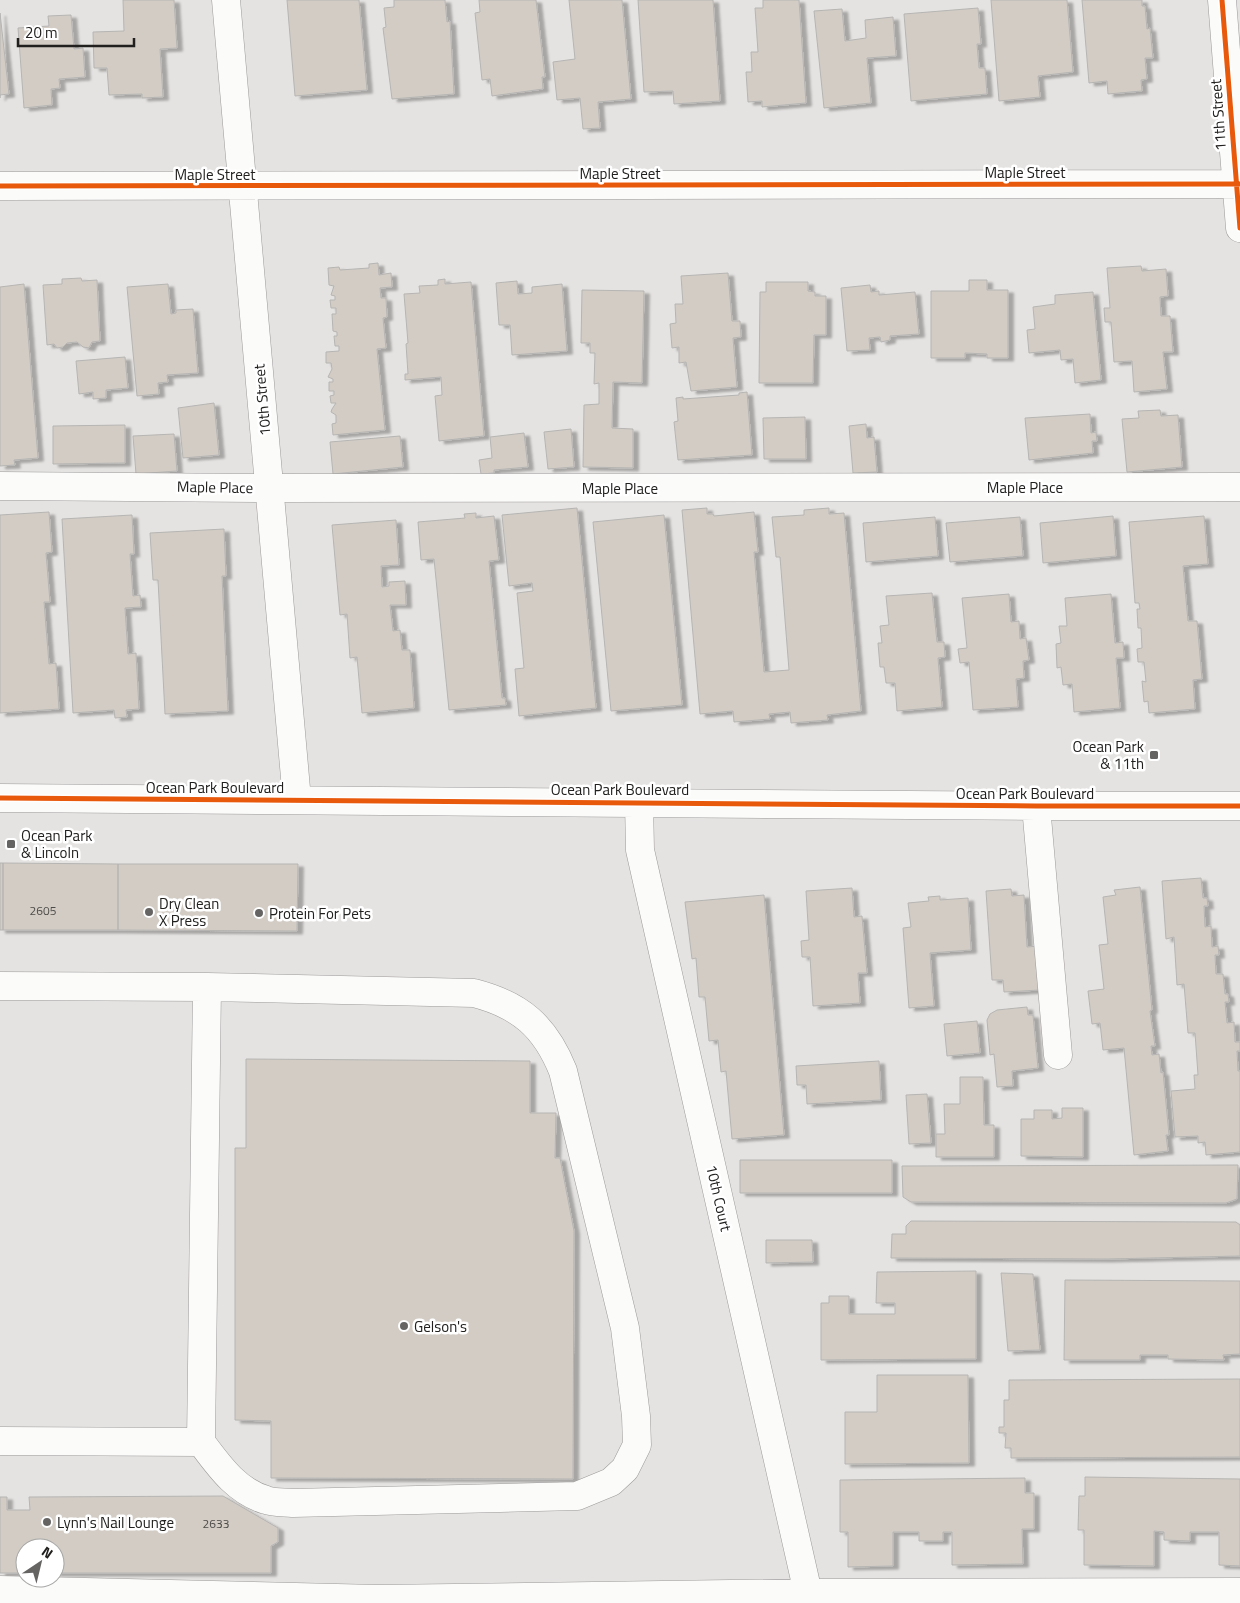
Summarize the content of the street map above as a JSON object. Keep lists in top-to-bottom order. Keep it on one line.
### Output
{"streets":{"street":["11th Street","Maple Street","10th Street","Maple Place","Ocean Park Boulevard","10th Court"]},"crossings":[["11th Street","Maple Street"],["Maple Street","10th Street"],["10th Street","Maple Place"],["10th Street","Ocean Park Boulevard"],["Ocean Park Boulevard","10th Court"]],"places":{"transit":["Ocean Park & 11th","Ocean Park & Lincoln"],"other":["Dry Clean X Press","Protein For Pets","Gelson's","Lynn's Nail Lounge"]},"house_numbers":["2605","2633"],"scale_bar":"20 m","north":"top right"}
